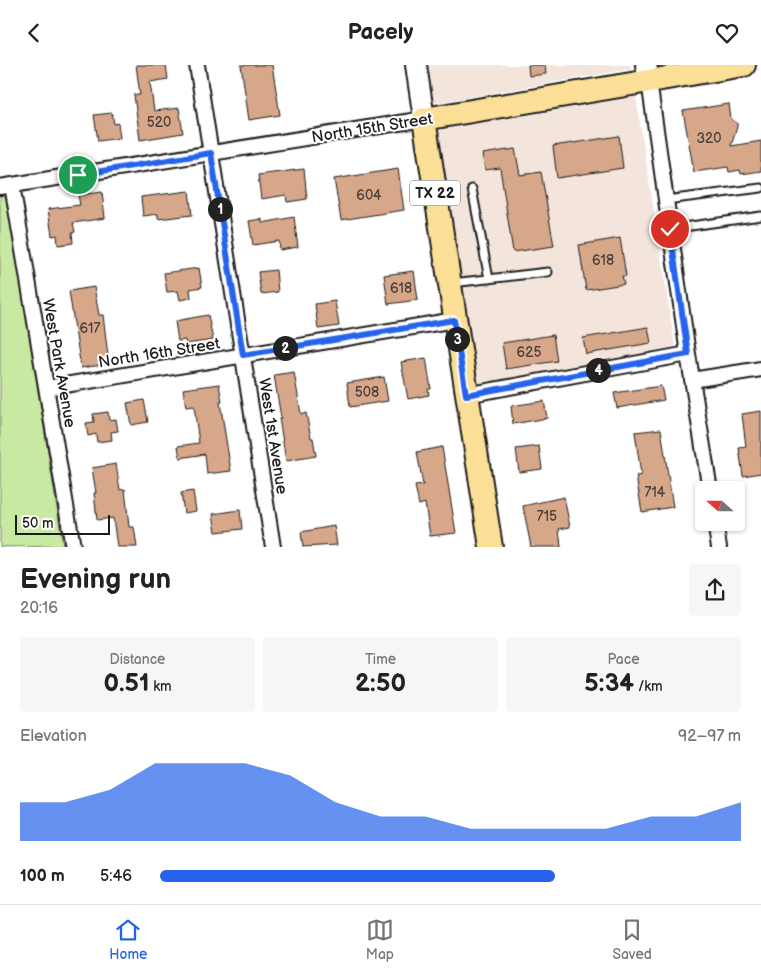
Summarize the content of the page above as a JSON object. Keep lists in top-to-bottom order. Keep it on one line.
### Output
{"streets":{"main road":["North 15th Street","TX 22"],"street":["North 16th Street","West Park Avenue","West 1st Avenue"]},"crossings":[["North 15th Street","TX 22"],["North 15th Street","West Park Avenue"],["North 15th Street","West 1st Avenue"],["TX 22","North 16th Street"],["North 16th Street","West Park Avenue"],["North 16th Street","West 1st Avenue"]],"house_numbers":["520","320","604","618","618","617","625","508","714","715"],"scale_bar":"50 m","north":"left","page":{"header":"Pacely","pins":["1","3","2","4"],"scale":"50 m","heading":["Evening run","20:16"],"stats":[["Distance","0.51 km"],["Time","2:50"],["Pace","5:34 /km"]],"chart":["Elevation","92–97 m"],"list":[{"name":"100 m","note":"5:46"}],"tabs":["Home","Map","Saved"]}}
